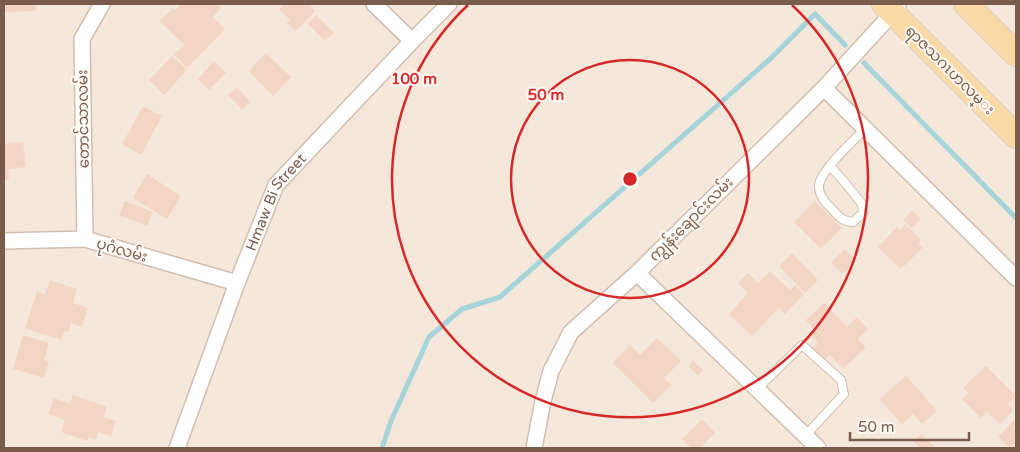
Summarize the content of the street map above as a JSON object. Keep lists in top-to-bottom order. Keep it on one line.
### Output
{"streets":{"main road":["ရာဇသဂၤဟလမ္း"],"street":["တောင်သာလမ်း","Hmaw Bi Street","ကျွန်းချောင်းလမ်း","ပုဂံလမ်း"]},"crossings":[["ရာဇသဂၤဟလမ္း","ကျွန်းချောင်းလမ်း"],["တောင်သာလမ်း","ပုဂံလမ်း"],["Hmaw Bi Street","ပုဂံလမ်း"]],"scale_bar":"50 m","rings":["100 m","50 m"]}
